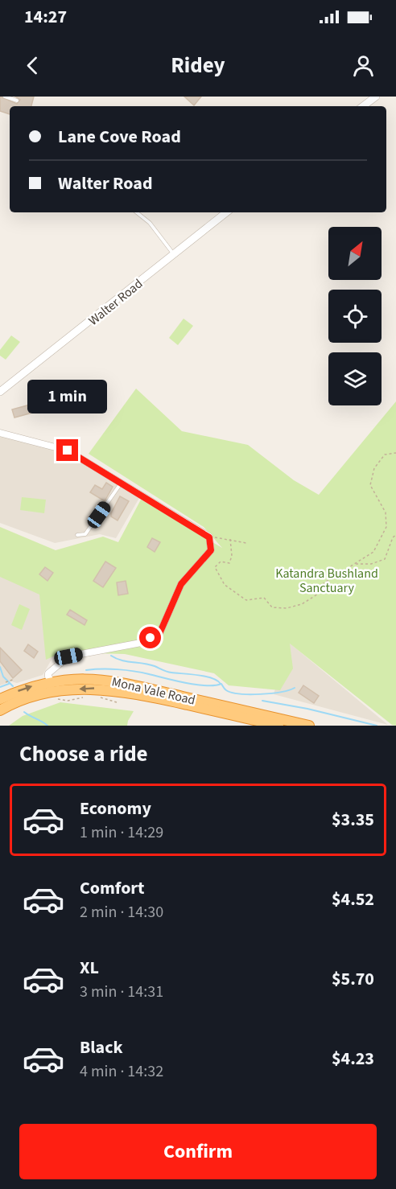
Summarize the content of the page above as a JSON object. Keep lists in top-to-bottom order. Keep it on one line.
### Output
{"streets":{"highway":["Mona Vale Road"],"street":["Walter Road"]},"parks":["Katandra Bushland Sanctuary"],"north":"top right","page":{"status":"14:27","header":"Ridey","banner":["Lane Cove Road","Walter Road"],"bubble":"1 min","heading":"Choose a ride","list":[{"name":"Economy","note":"1 min · 14:29","value":"$3.35"},{"name":"Comfort","note":"2 min · 14:30","value":"$4.52"},{"name":"XL","note":"3 min · 14:31","value":"$5.70"},{"name":"Black","note":"4 min · 14:32","value":"$4.23"}],"buttons":"Confirm"}}
